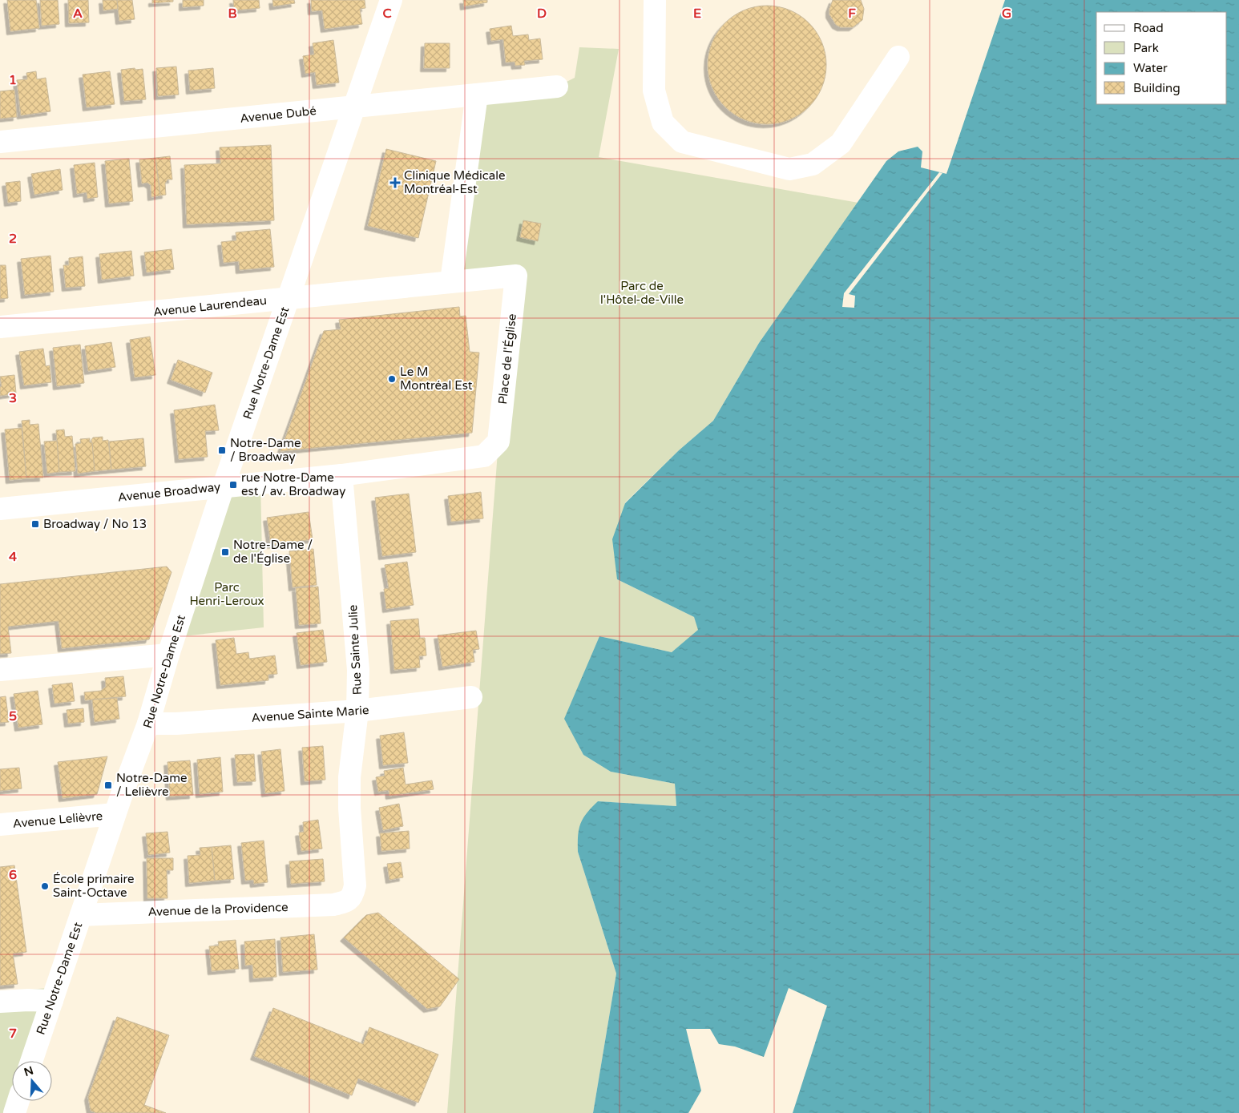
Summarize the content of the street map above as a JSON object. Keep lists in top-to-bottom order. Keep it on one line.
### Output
{"streets":{"street":["Avenue Dubé","Avenue Laurendeau","Place de l'Église","Rue Notre-Dame Est","Avenue Broadway","Rue Sainte Julie","Avenue Sainte Marie","Avenue Lelièvre","Avenue de la Providence"]},"crossings":[["Avenue Dubé","Rue Notre-Dame Est"],["Avenue Laurendeau","Place de l'Église"],["Avenue Laurendeau","Rue Notre-Dame Est"],["Place de l'Église","Avenue Broadway"],["Rue Notre-Dame Est","Avenue Broadway"],["Rue Notre-Dame Est","Avenue Sainte Marie"],["Rue Notre-Dame Est","Avenue Lelièvre"],["Rue Notre-Dame Est","Avenue de la Providence"],["Avenue Broadway","Rue Sainte Julie"],["Rue Sainte Julie","Avenue Sainte Marie"],["Rue Sainte Julie","Avenue de la Providence"]],"parks":["Parc de l'Hôtel-de-Ville","Parc Henri-Leroux"],"places":{"health":["Clinique Médicale Montréal-Est"],"other":["Le M Montréal Est","École primaire Saint-Octave"],"transit":["Notre-Dame / Broadway","rue Notre-Dame est / av. Broadway","Broadway / No 13","Notre-Dame / de l'Église","Notre-Dame / Lelièvre"]},"legend":["Road","Park","Water","Building"],"north":"top","grid":{"columns":["A","B","C","D","E","F","G"],"rows":["1","2","3","4","5","6","7"]}}
